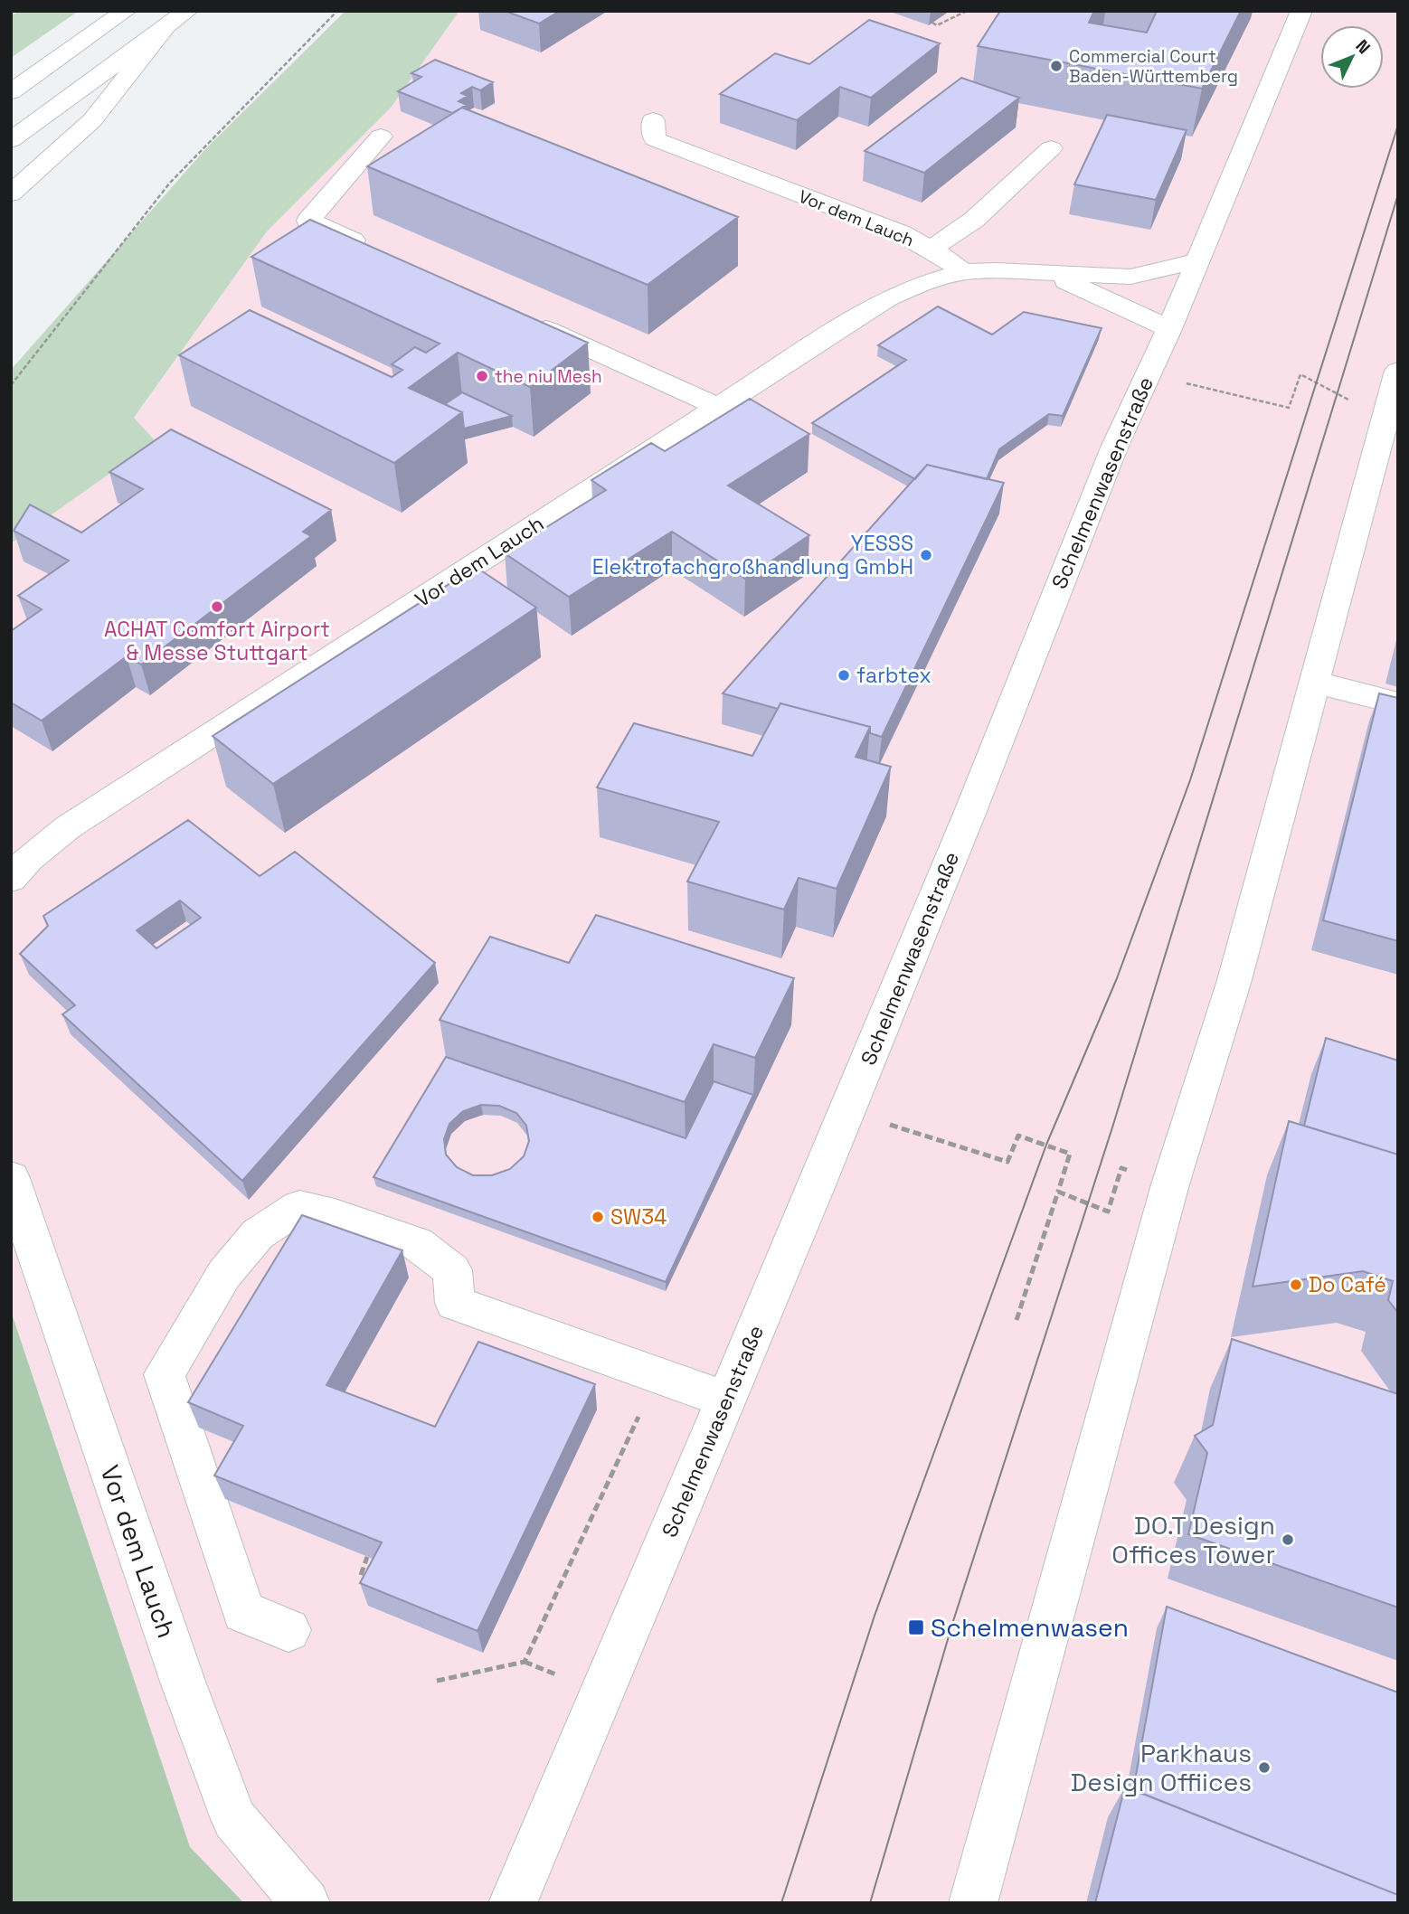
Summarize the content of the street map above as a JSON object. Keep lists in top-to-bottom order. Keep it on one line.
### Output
{"streets":{"main road":["Vor dem Lauch","Schelmenwasenstraße"]},"crossings":[["Vor dem Lauch","Schelmenwasenstraße"]],"places":{"other":["Commercial Court Baden-Württemberg","the niu Mesh","YESSS Elektrofachgroßhandlung GmbH","ACHAT Comfort Airport & Messe Stuttgart","farbtex","SW34","Do Café","DO.T Design Offices Tower","Parkhaus Design Offiices"],"transit":["Schelmenwasen"]},"north":"top right"}
